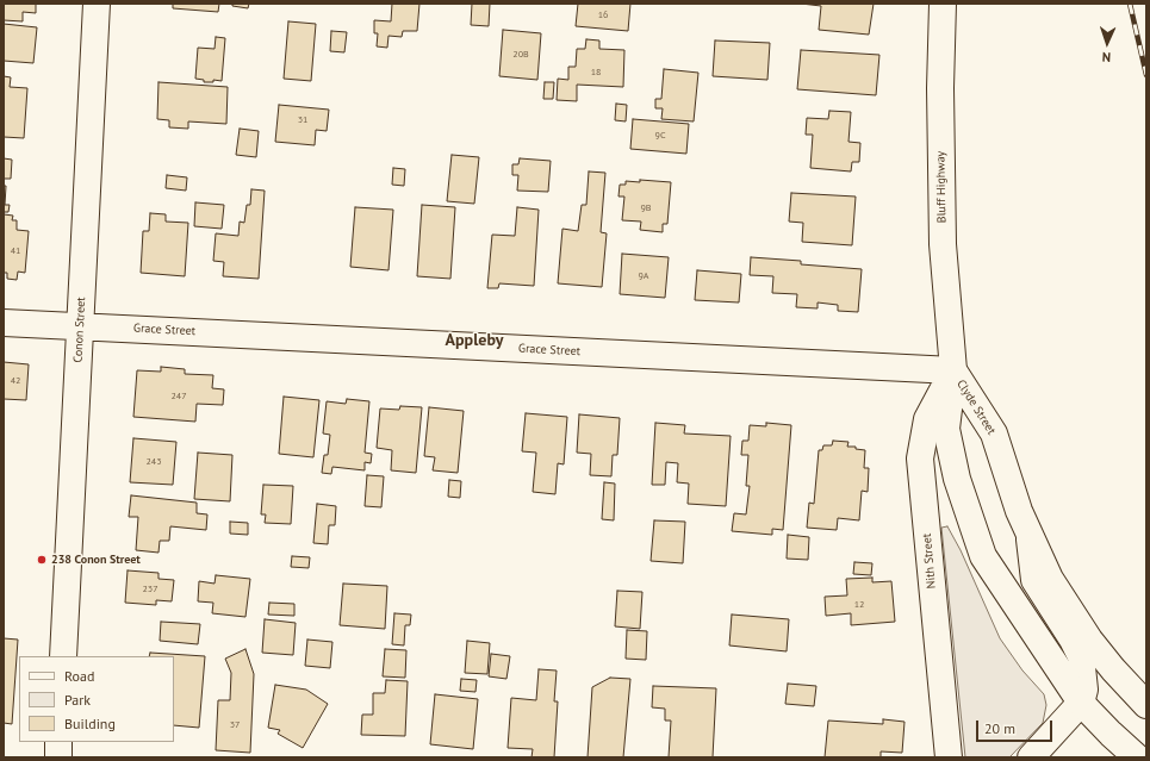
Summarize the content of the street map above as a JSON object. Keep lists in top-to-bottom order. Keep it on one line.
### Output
{"streets":{"main road":["Bluff Highway","Conon Street","Grace Street","Clyde Street","Nith Street"]},"crossings":[["Bluff Highway","Grace Street"],["Bluff Highway","Clyde Street"],["Bluff Highway","Nith Street"],["Conon Street","Grace Street"],["Grace Street","Clyde Street"],["Grace Street","Nith Street"],["Clyde Street","Nith Street"]],"districts":["Appleby"],"places":["238 Conon Street"],"house_numbers":["16","20B","18","31","9C","9B","41","9A","42","247","243","237","12","37"],"legend":["Road","Park","Building"],"scale_bar":"20 m","north":"bottom"}
